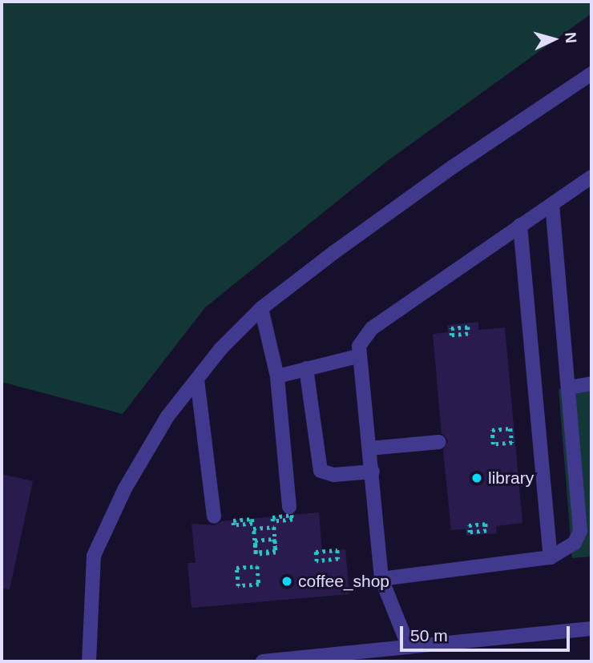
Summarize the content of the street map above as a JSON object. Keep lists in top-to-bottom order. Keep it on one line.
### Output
{"places":["library","coffee_shop"],"scale_bar":"50 m","north":"right"}
